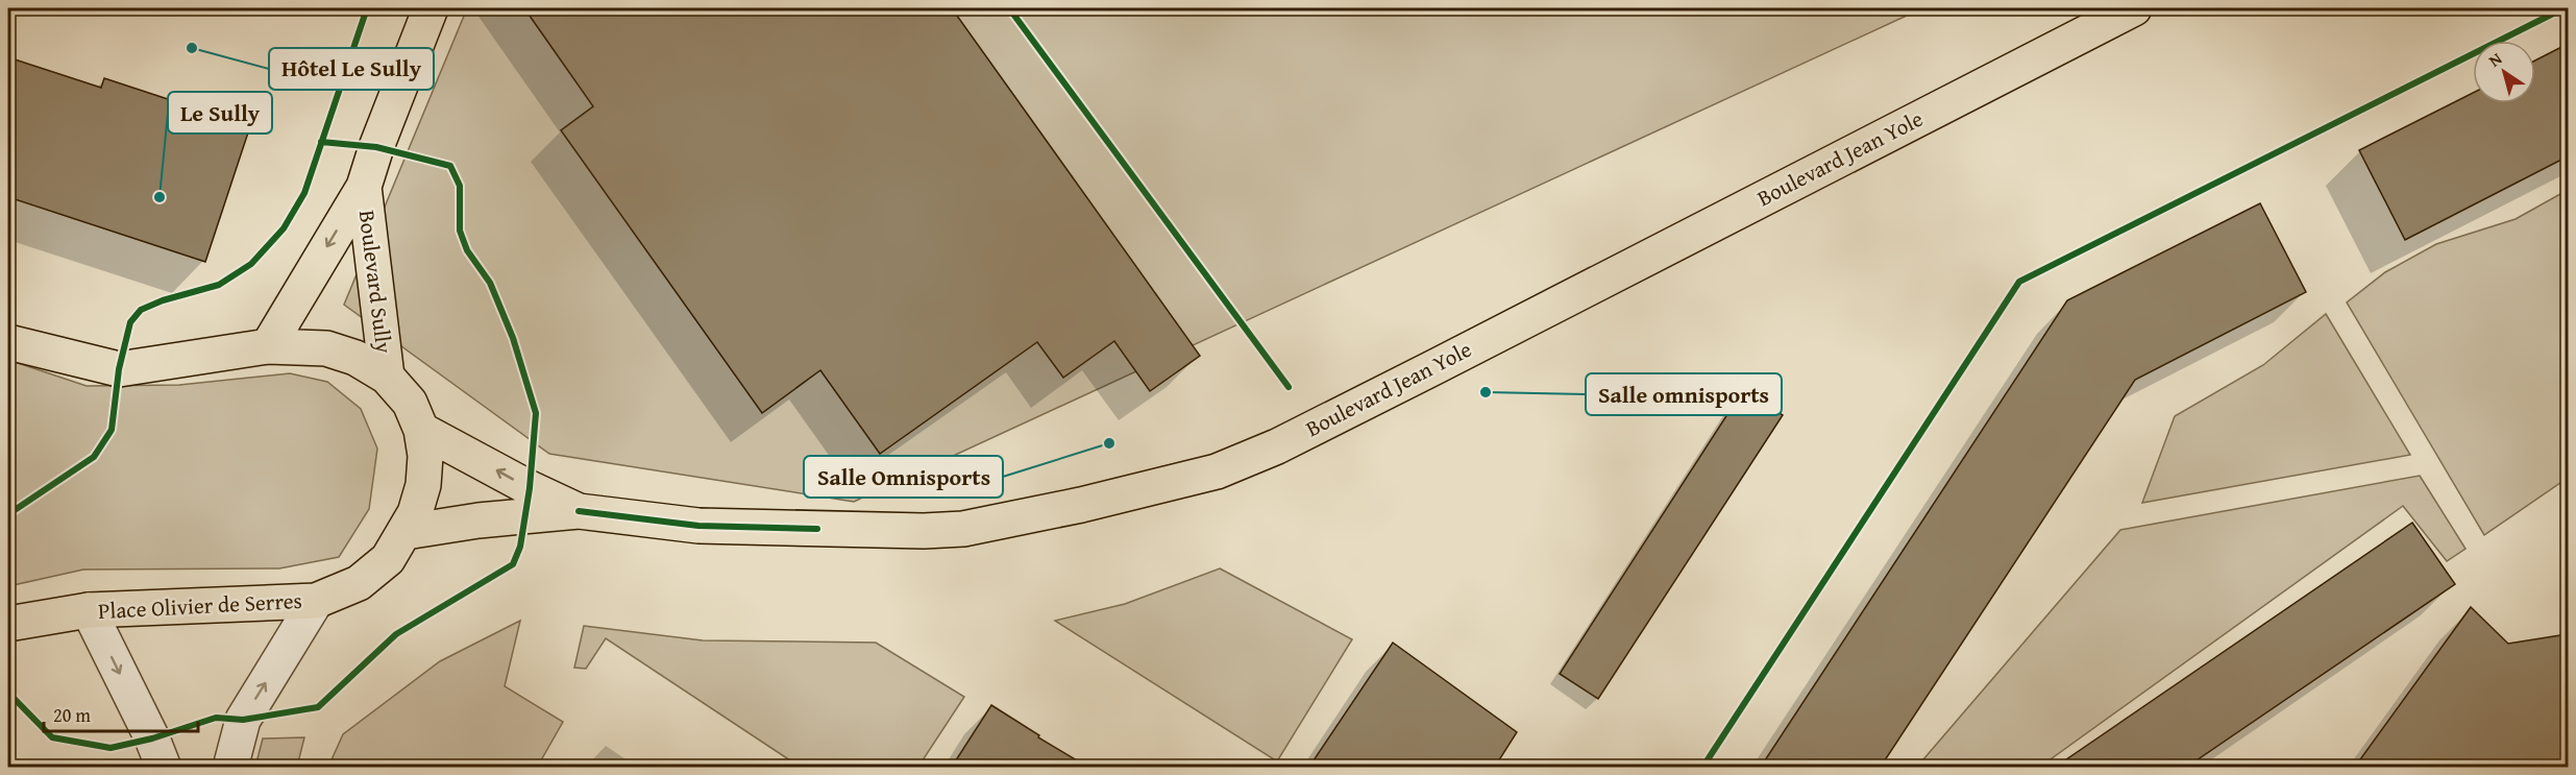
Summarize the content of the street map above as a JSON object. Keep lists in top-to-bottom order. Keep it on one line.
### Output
{"streets":{"main road":["Boulevard Jean Yole","Boulevard Sully","Place Olivier de Serres"]},"crossings":[["Boulevard Jean Yole","Place Olivier de Serres"],["Boulevard Sully","Place Olivier de Serres"]],"places":["Hôtel Le Sully","Le Sully","Salle omnisports","Salle Omnisports"],"scale_bar":"20 m","north":"top left"}
